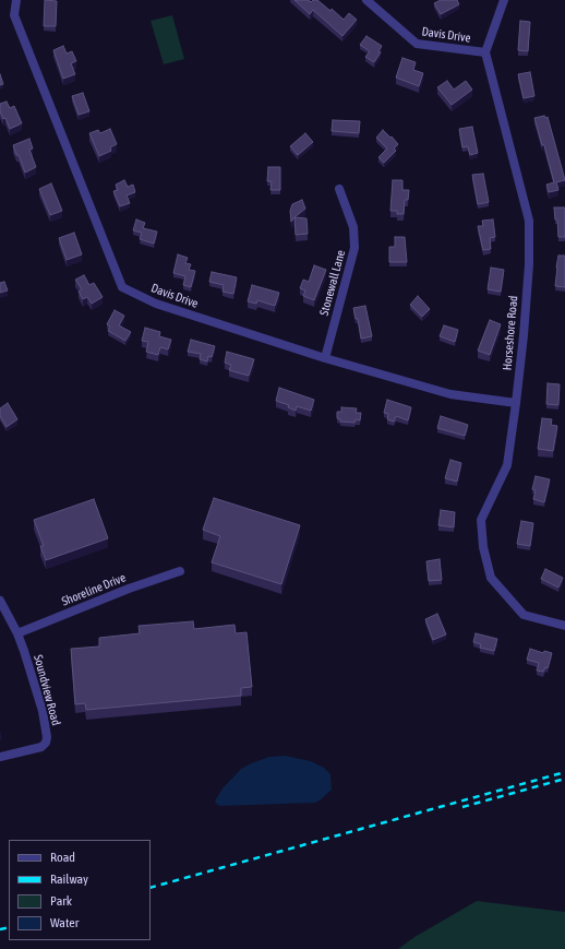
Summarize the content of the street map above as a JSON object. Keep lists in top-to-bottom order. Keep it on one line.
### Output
{"streets":{"street":["Davis Drive","Stonewall Lane","Horseshore Road","Shoreline Drive","Soundview Road"]},"crossings":[["Davis Drive","Stonewall Lane"],["Davis Drive","Horseshore Road"],["Shoreline Drive","Soundview Road"]],"legend":["Road","Railway","Park","Water"]}
